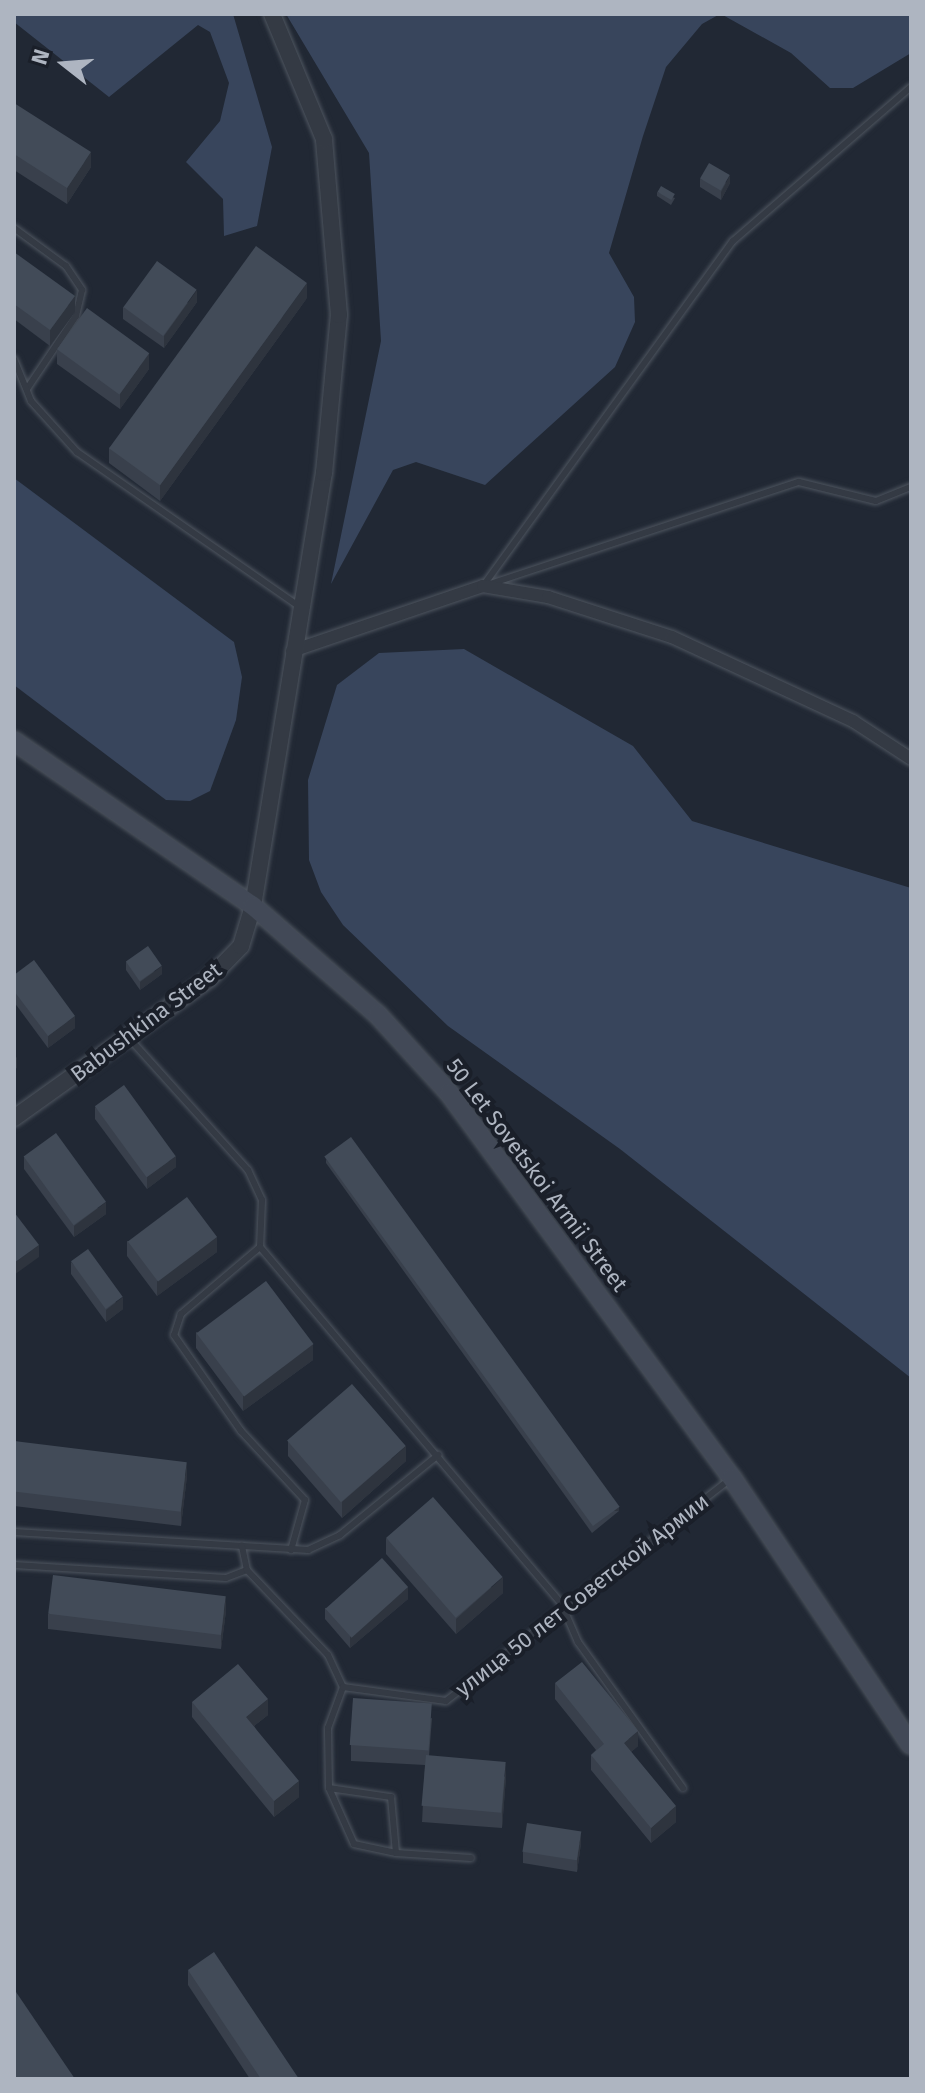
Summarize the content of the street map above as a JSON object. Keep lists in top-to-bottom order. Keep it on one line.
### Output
{"streets":{"main road":["50 Let Sovetskoi Armii Street"],"street":["Babushkina Street"],"lane":["улица 50 лет Советской Армии"]},"crossings":[["Babushkina Street","50 Let Sovetskoi Armii Street"],["50 Let Sovetskoi Armii Street","улица 50 лет Советской Армии"]],"north":"left"}
